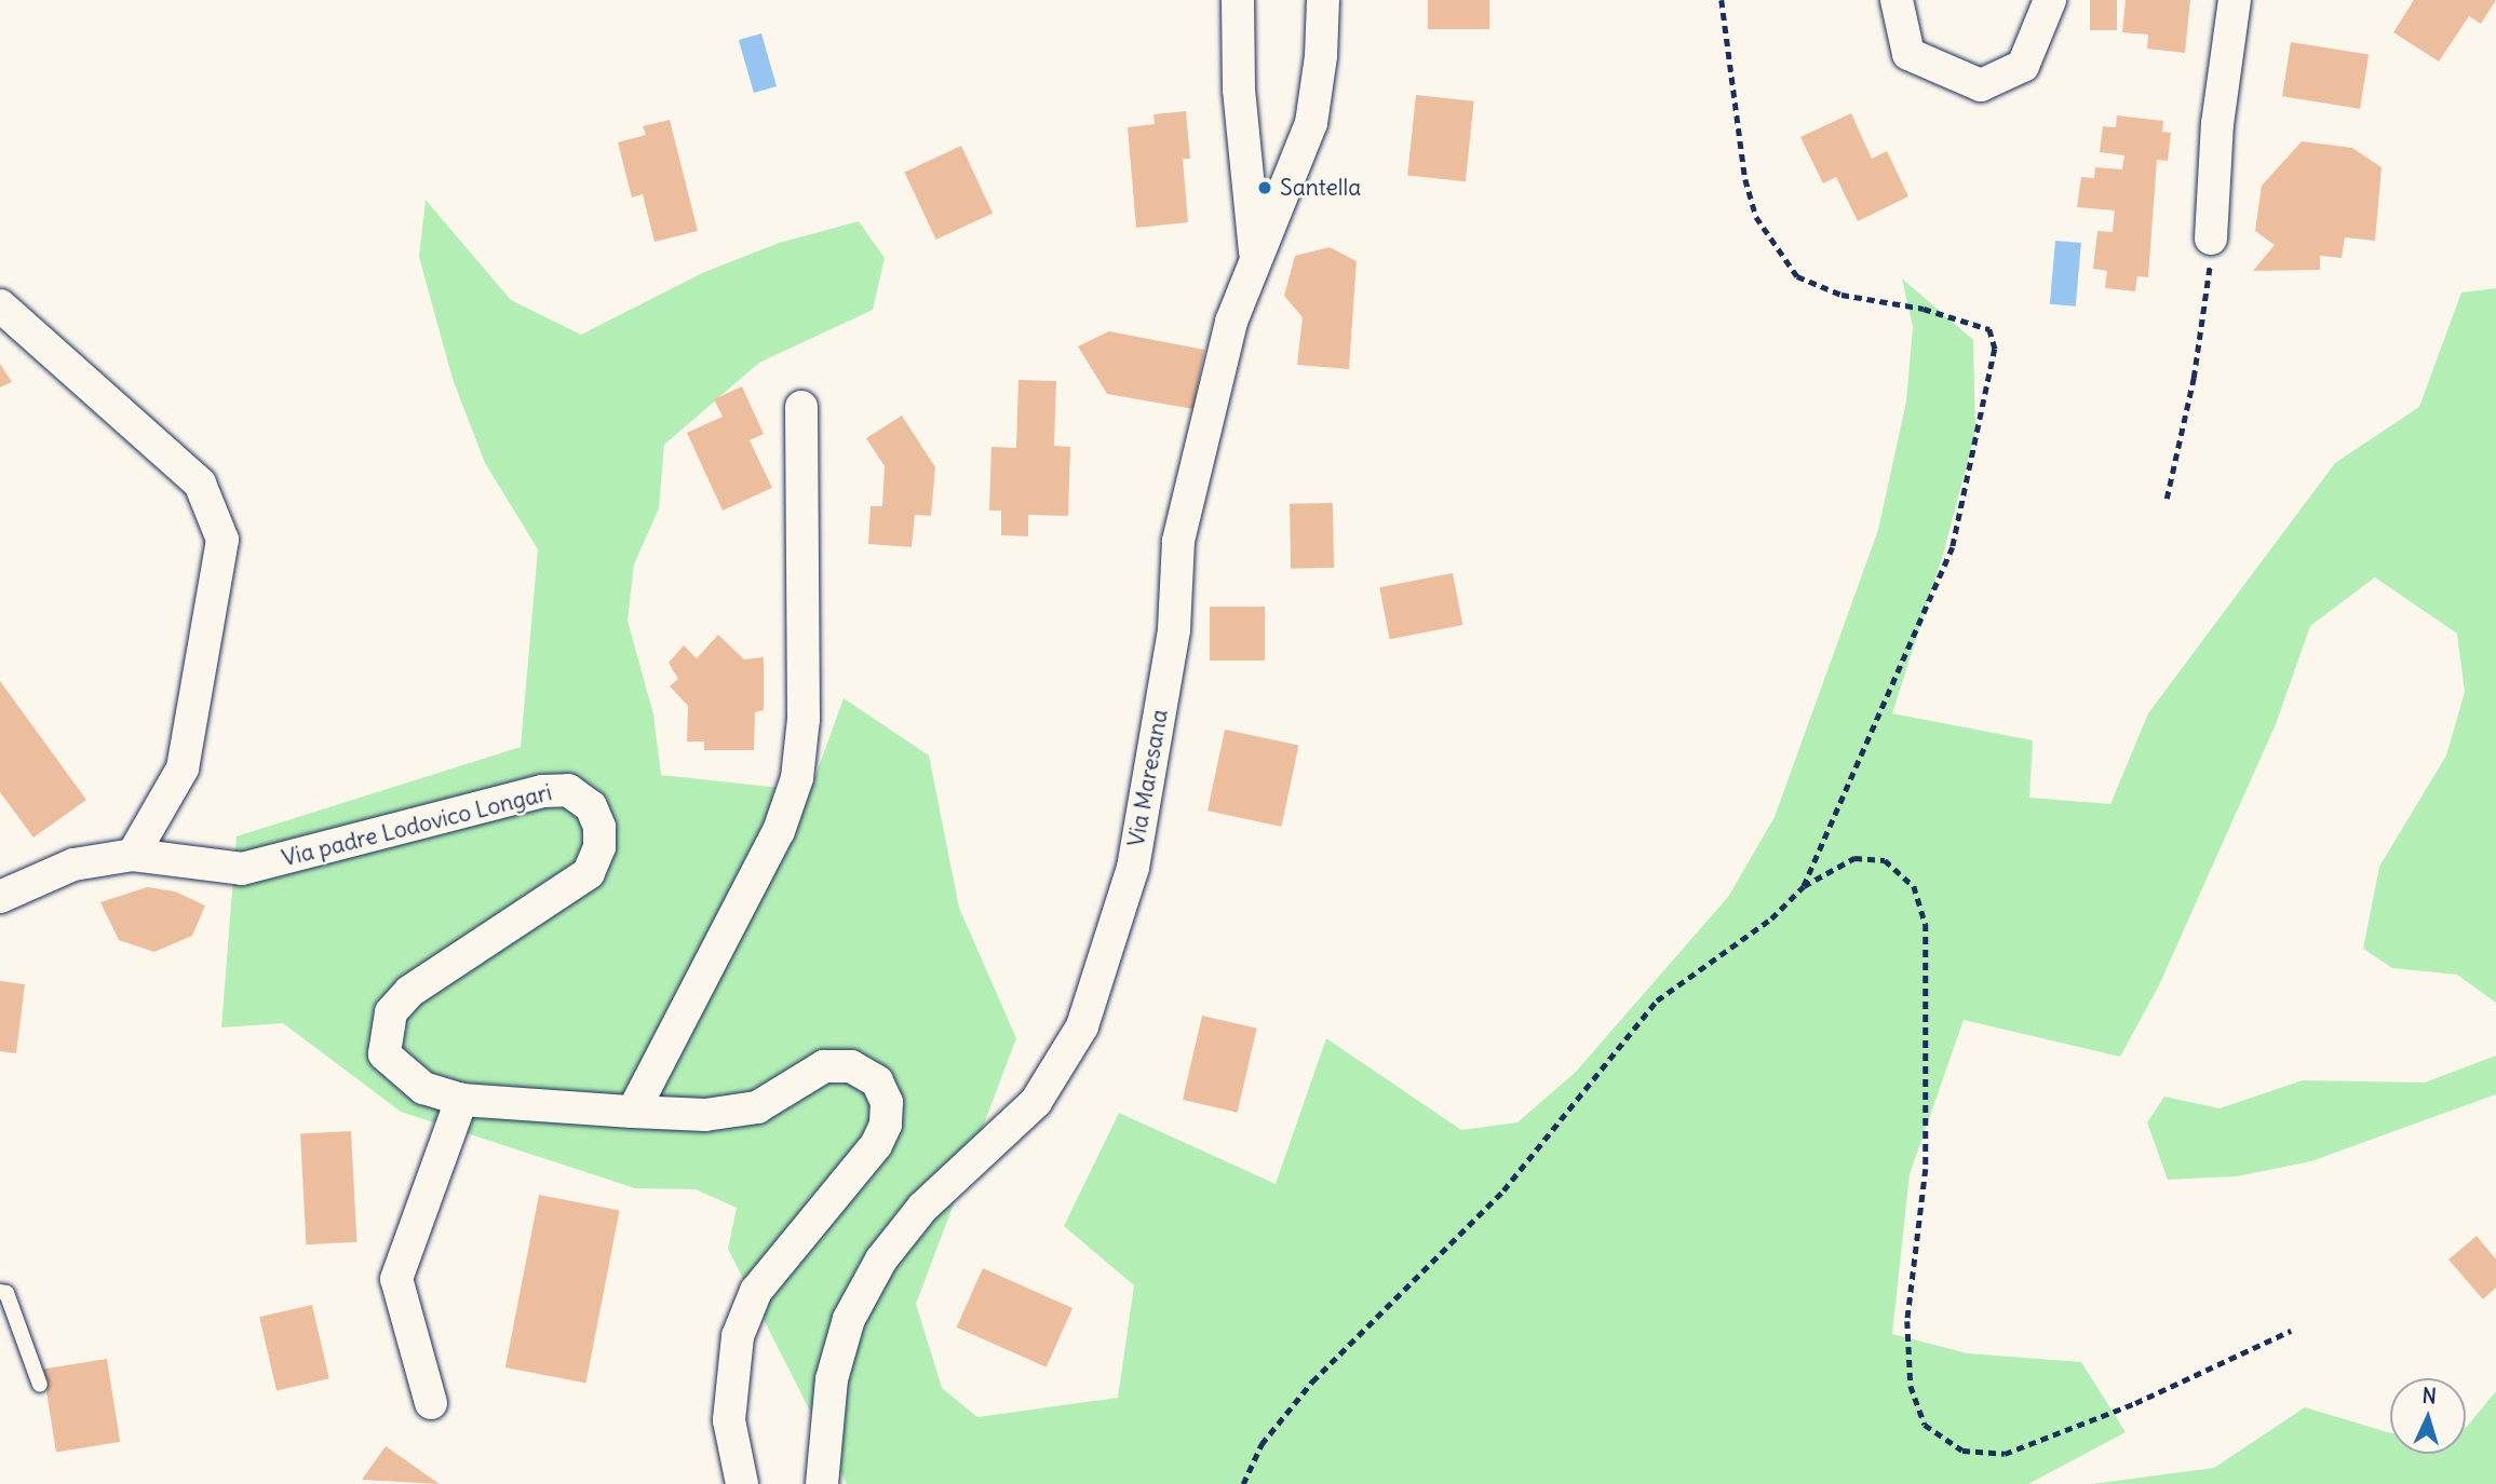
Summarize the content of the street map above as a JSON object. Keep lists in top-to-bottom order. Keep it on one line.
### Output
{"streets":{"street":["Via Maresana","Via padre Lodovico Longari"]},"places":["Santella"],"north":"top"}
